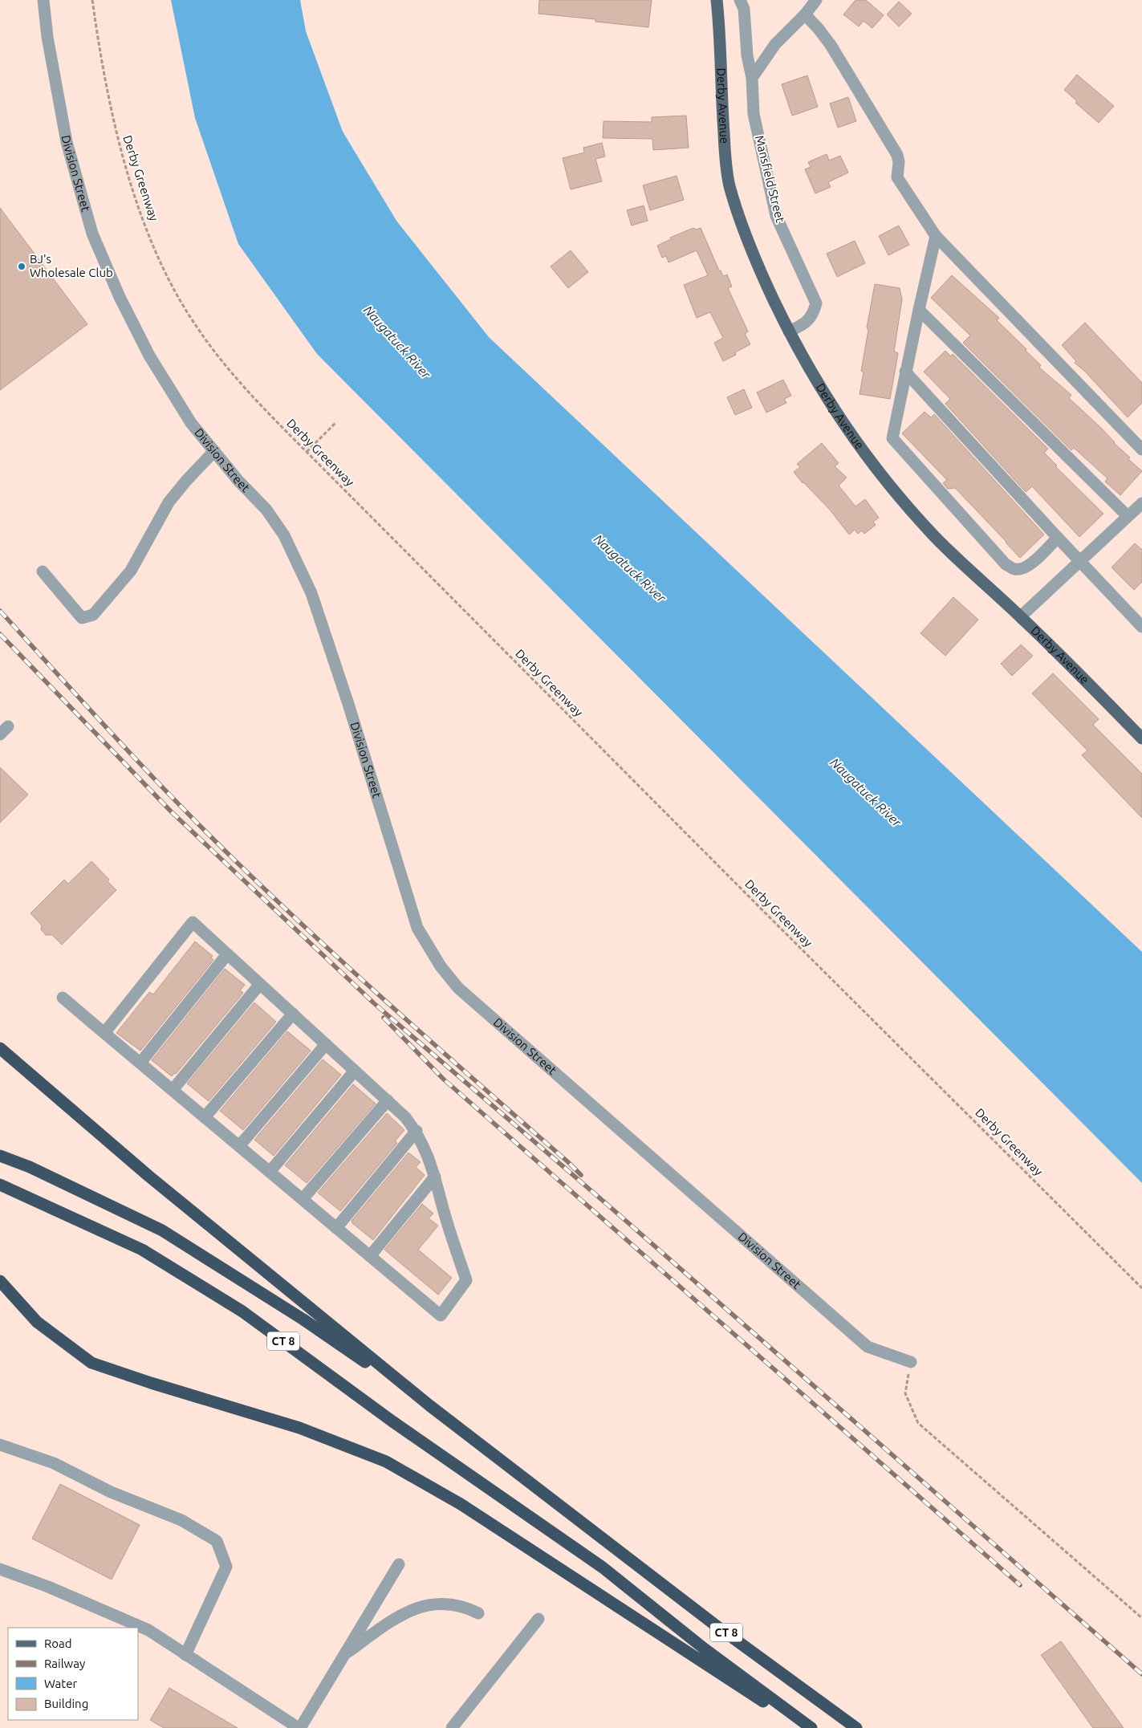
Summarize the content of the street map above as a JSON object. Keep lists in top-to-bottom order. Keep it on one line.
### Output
{"streets":{"highway":["CT 8"],"main road":["Derby Avenue"],"street":["Division Street","Mansfield Street"],"path":["Derby Greenway"]},"crossings":[["Derby Avenue","Mansfield Street"]],"water":["Naugatuck River"],"places":["BJ's Wholesale Club"],"legend":["Road","Railway","Water","Building"]}
